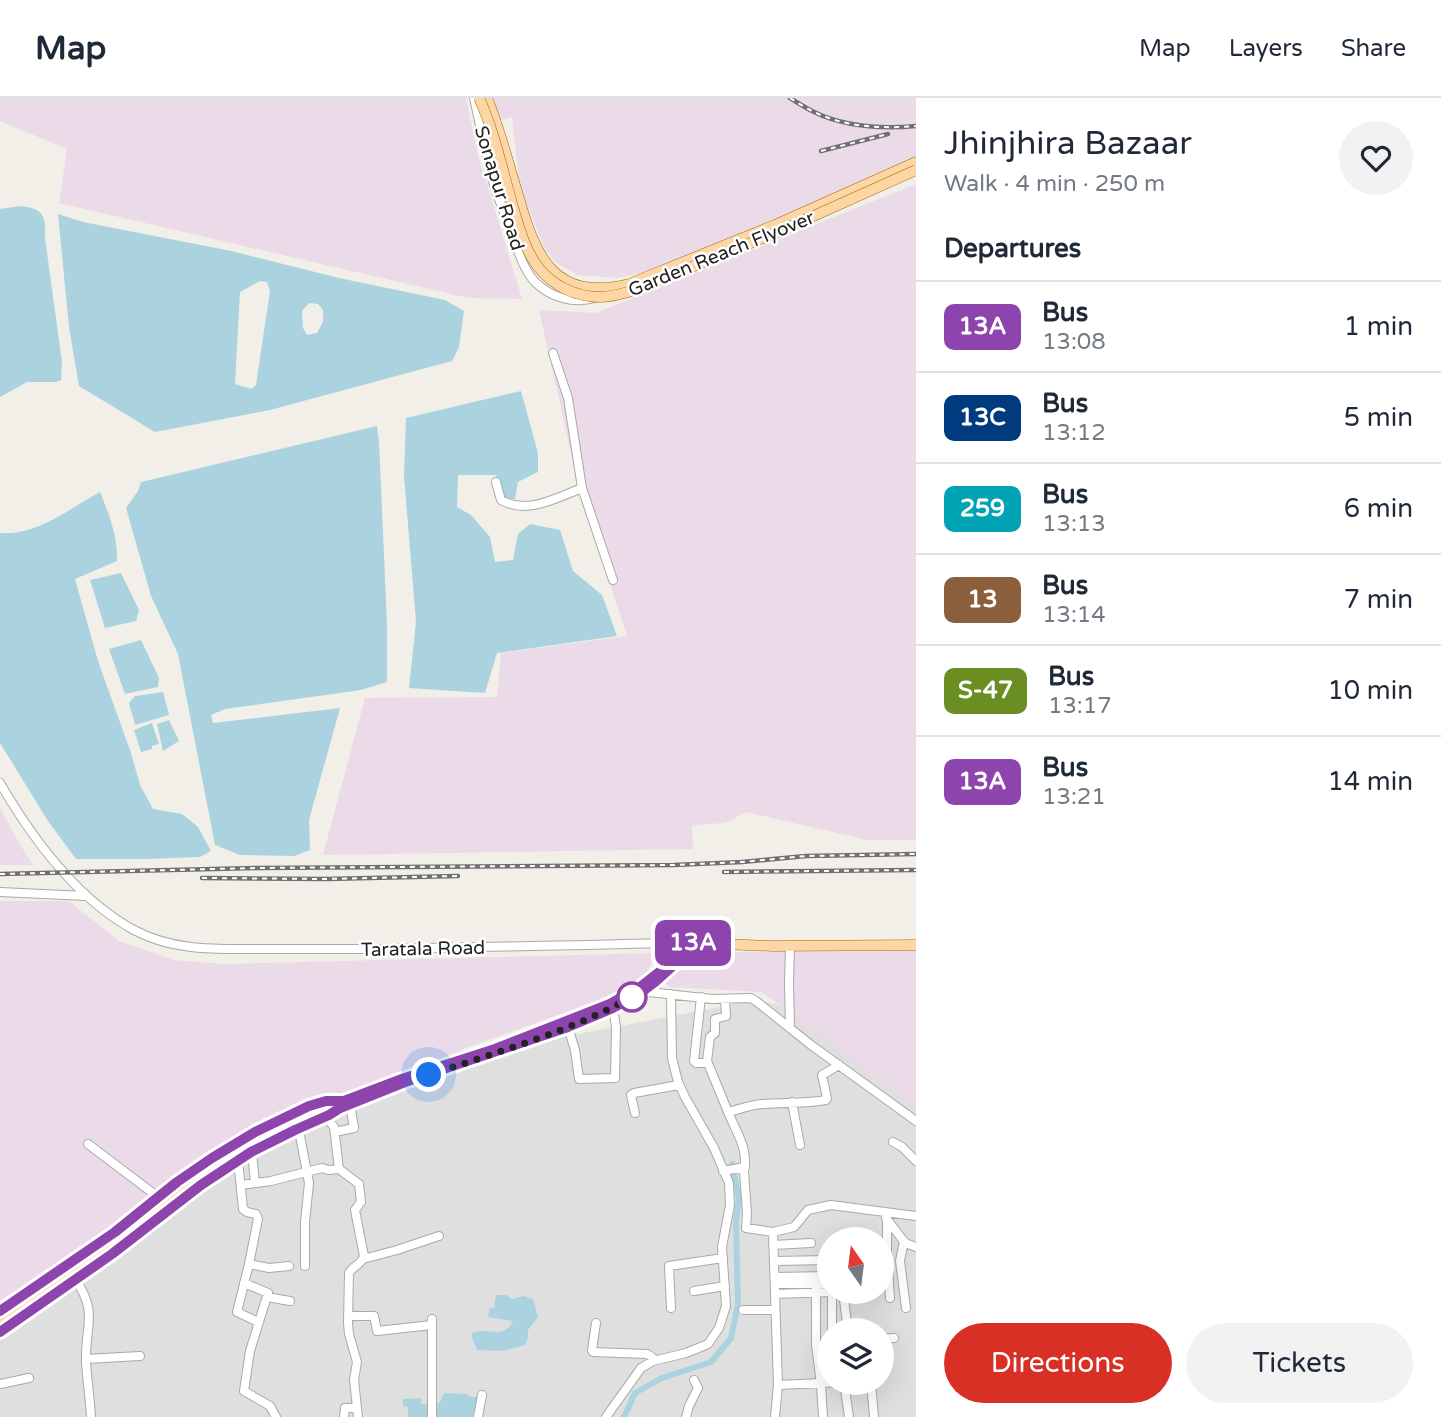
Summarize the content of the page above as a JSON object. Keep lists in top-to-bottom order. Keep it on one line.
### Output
{"streets":{"main road":["Garden Reach Flyover","Taratala Road"],"street":["Sonapur Road"]},"crossings":[["Sonapur Road","Garden Reach Flyover"]],"lines":["bus line 13A"],"north":"top","page":{"header":"Map","nav":["Map","Layers","Share"],"on_map":"13A","heading":[["Jhinjhira Bazaar","Walk · 4 min · 250 m"],"Departures"],"list":[{"mark":"13A","name":"Bus","note":"13:08","value":"1 min"},{"mark":"13C","name":"Bus","note":"13:12","value":"5 min"},{"mark":"259","name":"Bus","note":"13:13","value":"6 min"},{"mark":"13","name":"Bus","note":"13:14","value":"7 min"},{"mark":"S-47","name":"Bus","note":"13:17","value":"10 min"},{"mark":"13A","name":"Bus","note":"13:21","value":"14 min"}],"buttons":["Directions","Tickets"]}}
